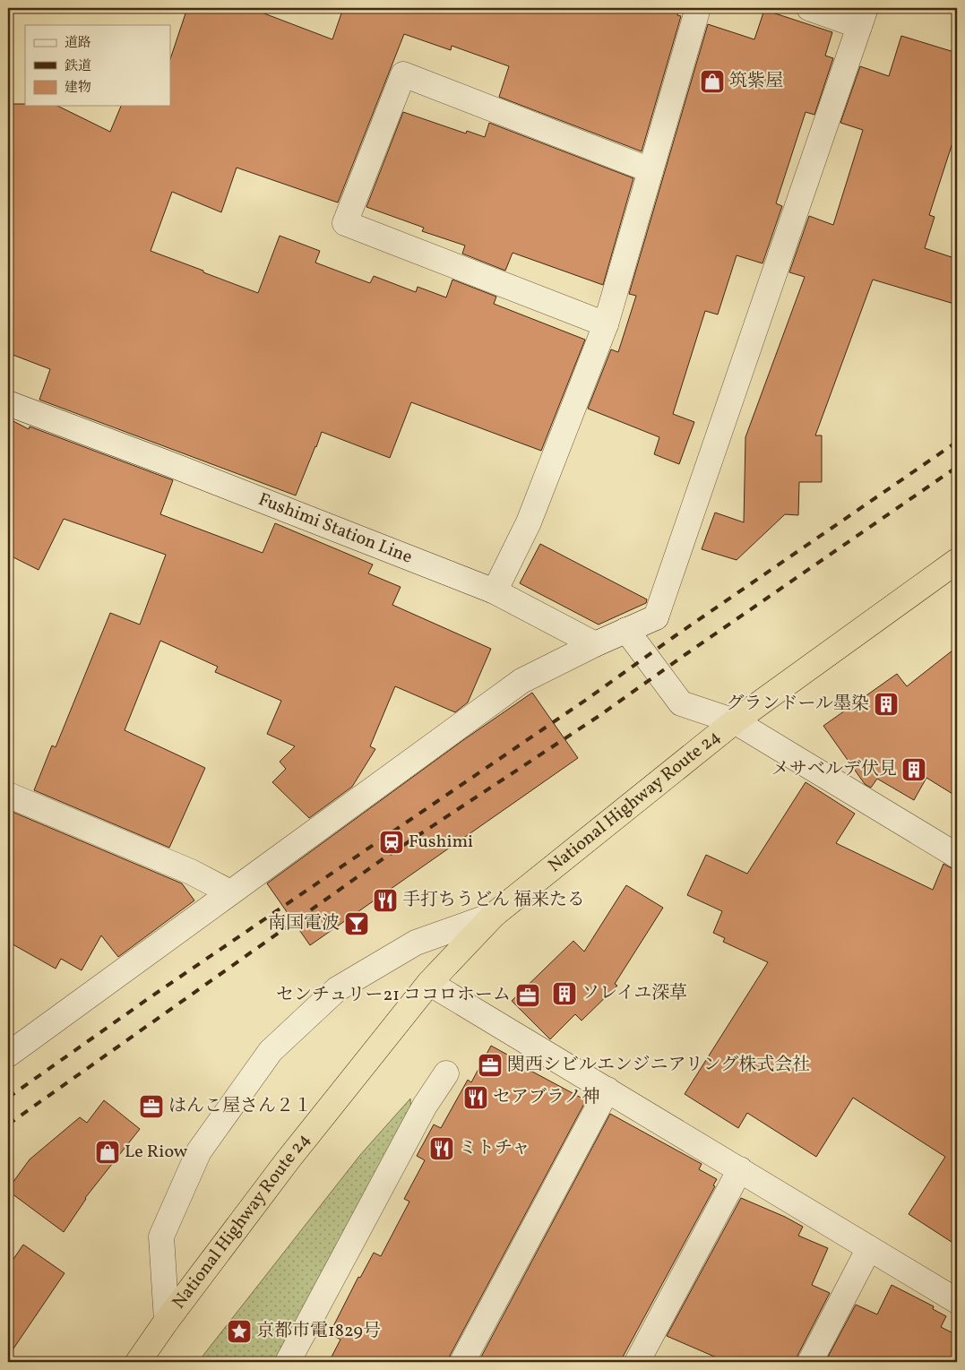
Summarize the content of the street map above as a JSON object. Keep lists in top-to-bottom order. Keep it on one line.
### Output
{"streets":{"highway":["National Highway Route 24"],"street":["Fushimi Station Line"]},"places":{"shop":["筑紫屋","Le Riow"],"building":["グランドール墨染","メサベルデ伏見","ソレイユ深草"],"station":["Fushimi"],"restaurant":["手打ちうどん 福来たる","セアブラノ神","ミトチャ"],"bar":["南国電波"],"office":["センチュリー21 ココロホーム","関西シビルエンジニアリング株式会社","はんこ屋さん２１"],"place":["京都市電1829号"]},"legend":["道路","鉄道","建物"]}
